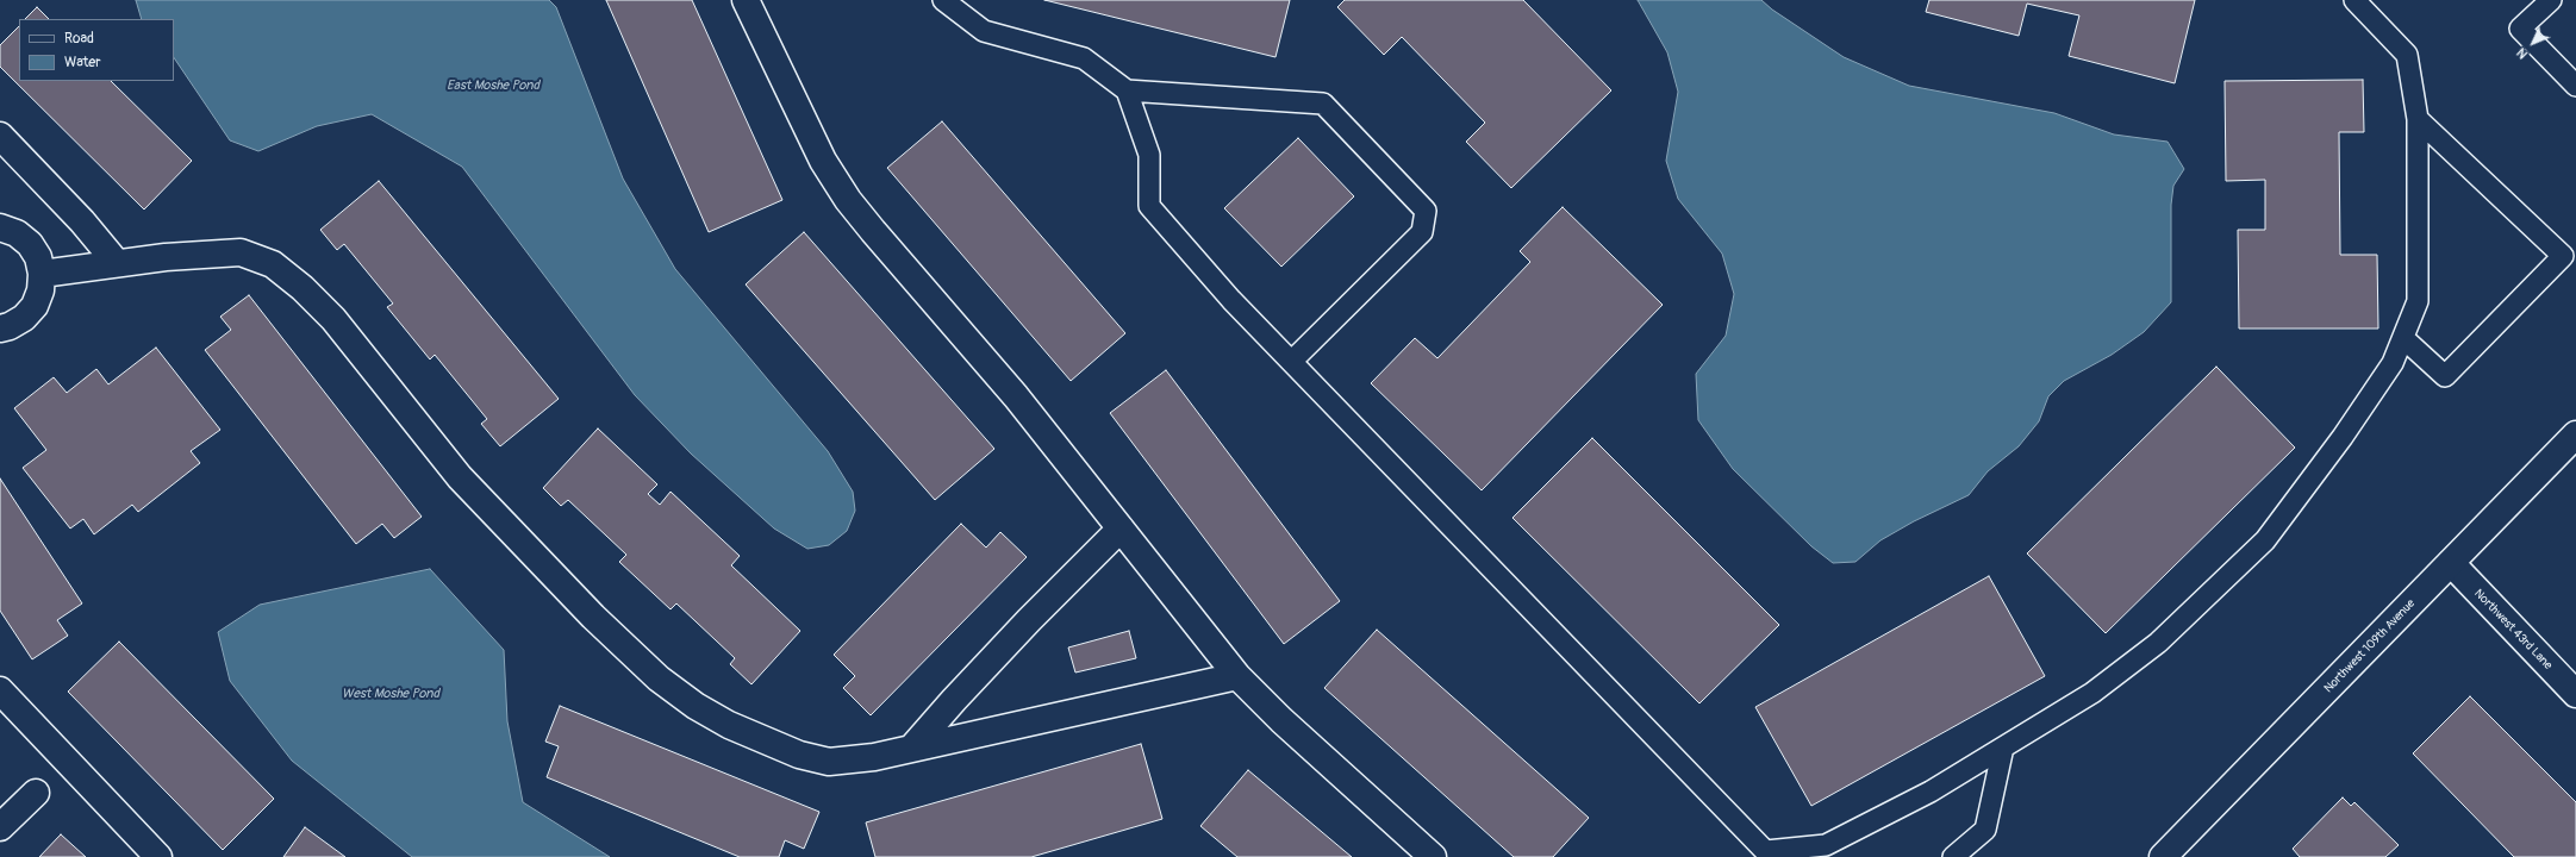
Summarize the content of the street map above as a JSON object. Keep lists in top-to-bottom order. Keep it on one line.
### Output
{"streets":{"street":["Northwest 43rd Lane","Northwest 109th Avenue"]},"crossings":[["Northwest 43rd Lane","Northwest 109th Avenue"]],"water":["East Moshe Pond","West Moshe Pond"],"legend":["Road","Water"],"north":"bottom left"}
